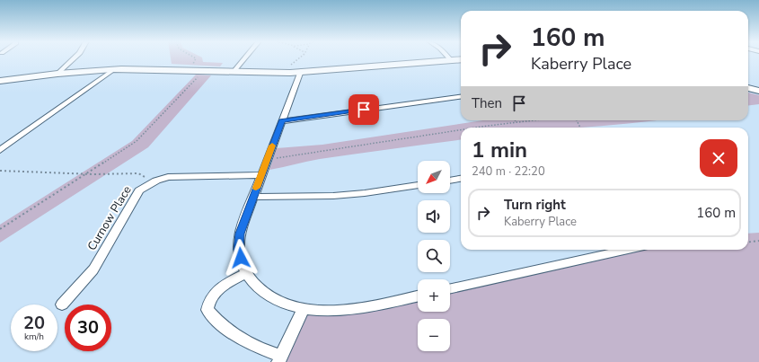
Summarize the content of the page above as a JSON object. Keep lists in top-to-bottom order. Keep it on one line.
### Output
{"streets":{"street":["Curnow Place"]},"north":"bottom left","page":{"turn":["160 m","Kaberry Place"],"then":"Then","heading":["1 min","240 m · 22:20"],"map_buttons":["+","−"],"list":[{"name":"Turn right","note":"Kaberry Place","value":"160 m"}],"speed":"20 km/h","limit":"30"}}
